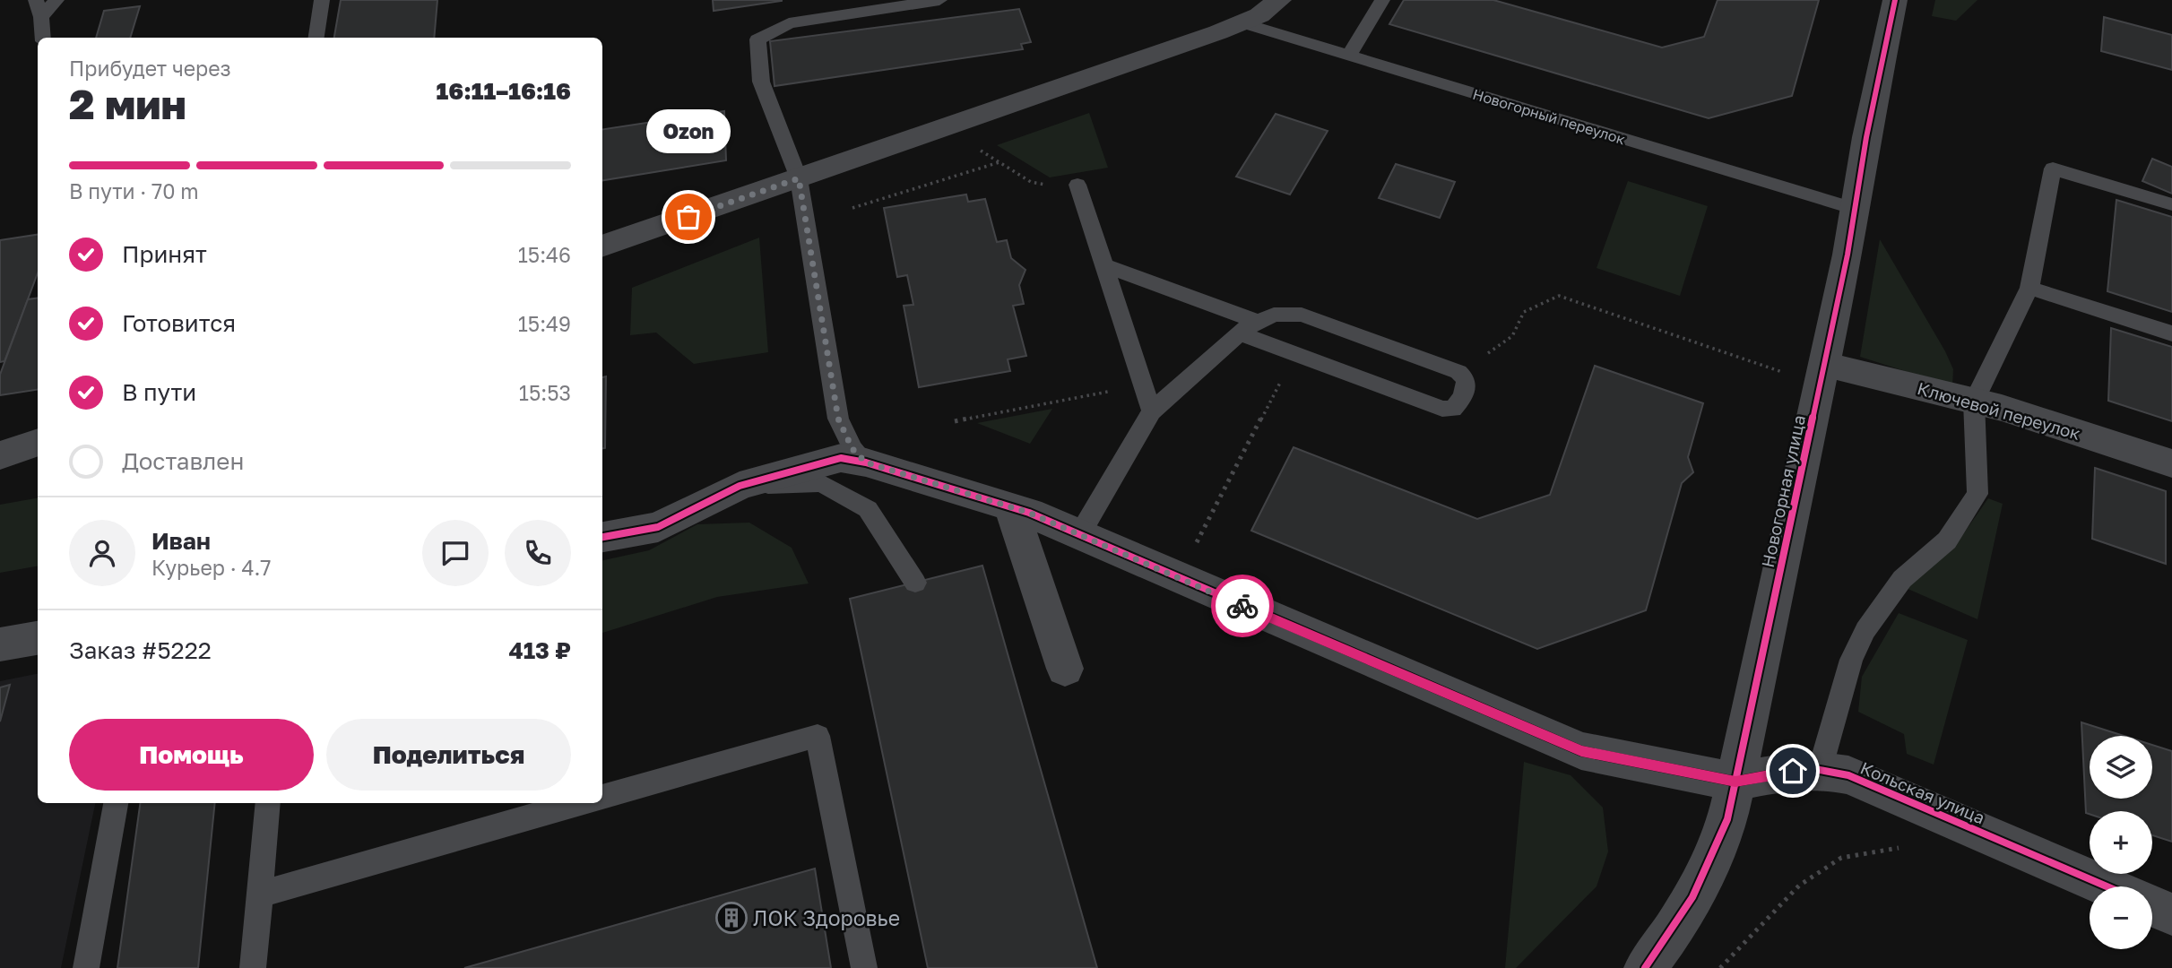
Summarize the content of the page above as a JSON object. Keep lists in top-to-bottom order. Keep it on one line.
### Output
{"streets":{"street":["Ключевой переулок","Новогорная улица","Кольская улица"],"lane":["Новогорный переулок"]},"crossings":[["Новогорный переулок","Новогорная улица"],["Ключевой переулок","Новогорная улица"],["Новогорная улица","Кольская улица"]],"places":{"other":["Ozon"],"building":["ЛОК Здоровье"]},"page":{"heading":["2 мин","Прибудет через","16:11–16:16"],"panel":["Иван","Курьер · 4.7","Заказ #5222","413 ₽"],"bubble":"Ozon","bar":"В пути · 70 m","list":[["Принят","15:46"],["Готовится","15:49"],["В пути","15:53"],"Доставлен"],"buttons":["Помощь","Поделиться"],"map_buttons":["+","−"]}}
